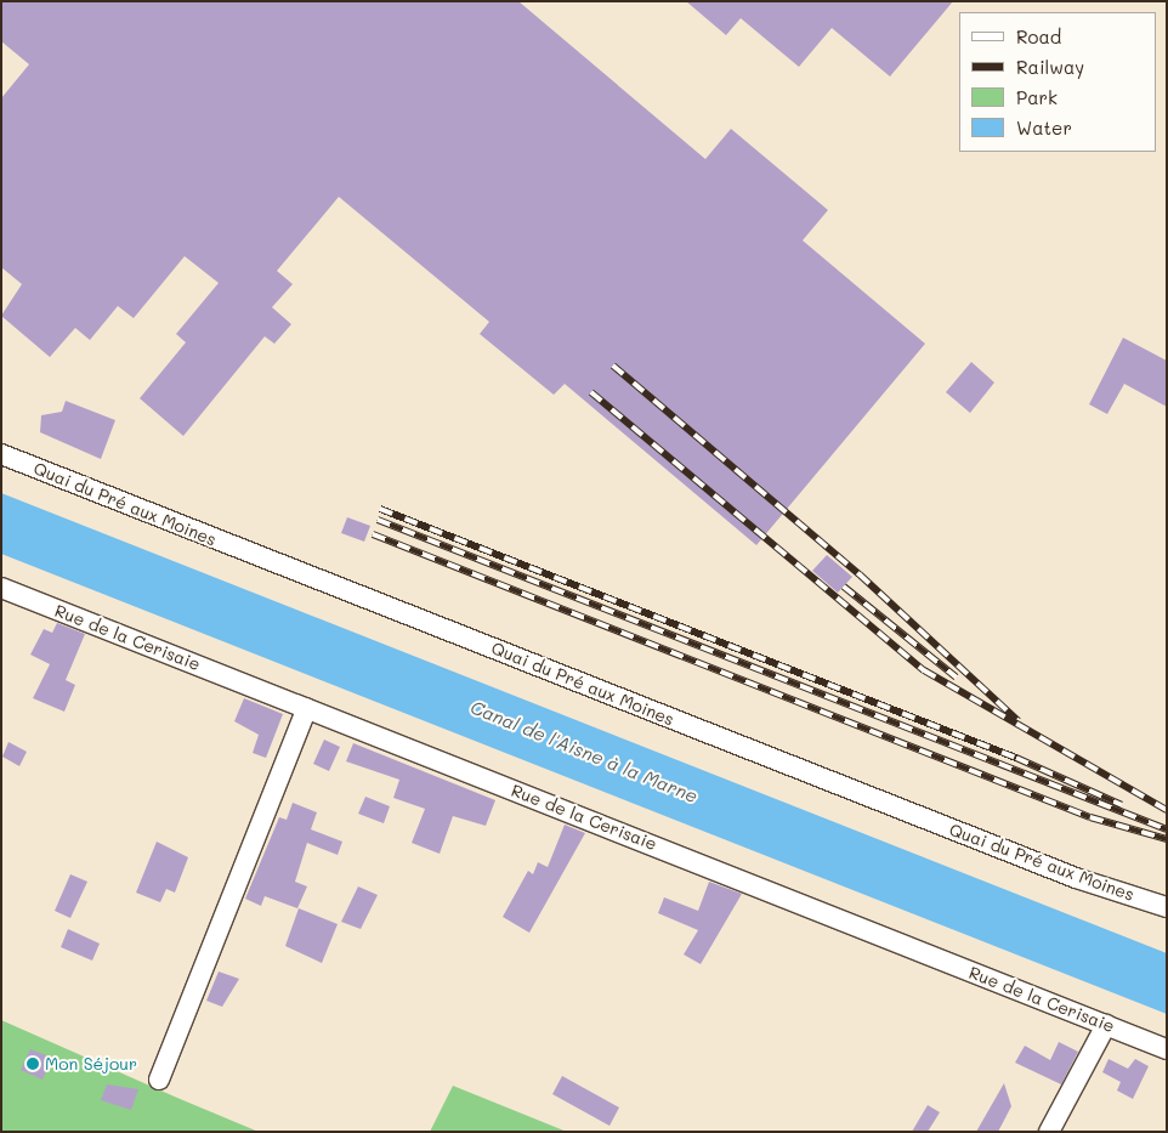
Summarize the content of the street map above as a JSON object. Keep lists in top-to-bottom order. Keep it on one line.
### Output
{"streets":{"street":["Quai du Pré aux Moines","Rue de la Cerisaie"]},"water":["Canal de l'Aisne à la Marne"],"places":["Mon Séjour"],"legend":["Road","Railway","Park","Water"]}
